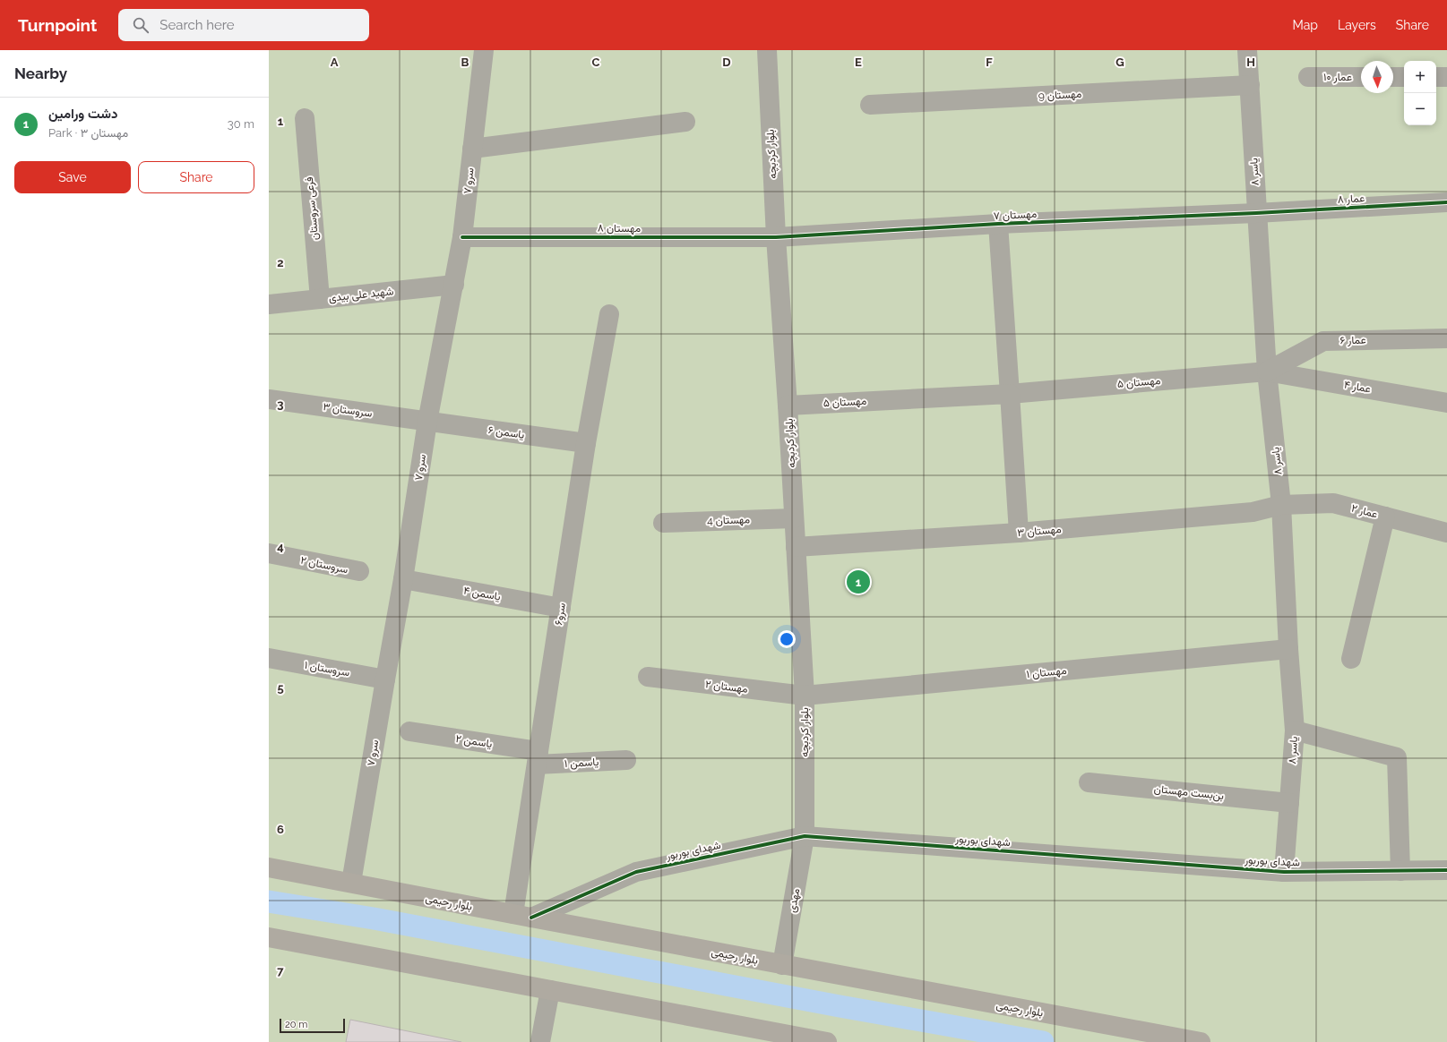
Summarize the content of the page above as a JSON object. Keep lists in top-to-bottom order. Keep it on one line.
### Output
{"streets":{"main road":["بلوار رحیمی"],"street":["عمار ۱۰","مهستان 9","بلوار کردبچه","یاسر ۸","سرو ۷","عمار ۸","فرعی سروستان","مهستان ۷","مهستان ۸","شهید علی بیدی","عمار ۶","مهستان ۵","عمار ۴","سروستان ۳","یاسمن ۶","عمار ۲","مهستان 4","مهستان ۳","سروستان ۲","یاسمن ۴","سرو۶","سروستان ۱","مهستان ۱","مهستان ۲","یاسمن ۲","یاسمن ۱","بن‌بست مهستان","شهدای بوربور","مهدی"]},"crossings":[["مهستان 9","یاسر ۸"],["بلوار کردبچه","مهستان ۷"],["بلوار کردبچه","مهستان ۸"],["بلوار کردبچه","مهستان ۵"],["بلوار کردبچه","مهستان 4"],["بلوار کردبچه","مهستان ۳"],["بلوار کردبچه","مهستان ۱"],["بلوار کردبچه","مهستان ۲"],["بلوار کردبچه","شهدای بوربور"],["بلوار کردبچه","مهدی"],["یاسر ۸","عمار ۸"],["یاسر ۸","مهستان ۷"],["یاسر ۸","عمار ۶"],["یاسر ۸","مهستان ۵"],["یاسر ۸","عمار ۴"],["یاسر ۸","عمار ۲"],["یاسر ۸","مهستان ۳"],["یاسر ۸","مهستان ۱"],["یاسر ۸","بن‌بست مهستان"],["یاسر ۸","شهدای بوربور"],["سرو ۷","مهستان ۸"],["سرو ۷","شهید علی بیدی"],["سرو ۷","سروستان ۳"],["سرو ۷","یاسمن ۶"],["سرو ۷","یاسمن ۴"],["سرو ۷","سروستان ۱"],["سرو ۷","بلوار رحیمی"],["عمار ۸","مهستان ۷"],["فرعی سروستان","شهید علی بیدی"],["مهستان ۷","مهستان ۸"],["عمار ۶","مهستان ۵"],["عمار ۶","عمار ۴"],["مهستان ۵","عمار ۴"],["سروستان ۳","یاسمن ۶"],["یاسمن ۶","سرو۶"],["عمار ۲","مهستان ۳"],["یاسمن ۴","سرو۶"],["سرو۶","یاسمن ۲"],["سرو۶","یاسمن ۱"],["سرو۶","شهدای بوربور"],["سرو۶","بلوار رحیمی"],["مهستان ۱","مهستان ۲"],["یاسمن ۲","یاسمن ۱"],["شهدای بوربور","مهدی"],["شهدای بوربور","بلوار رحیمی"],["مهدی","بلوار رحیمی"]],"scale_bar":"20 m","north":"bottom","page":{"header":"Turnpoint","search":"Search here","nav":["Map","Layers","Share"],"heading":"Nearby","map_buttons":["+","−"],"list":[{"mark":"1","name":"دشت ورامین","note":"Park · مهستان ۳","value":"30 m"}],"buttons":["Save","Share"],"pins":"1","scale":"20 m"},"grid":{"columns":["A","B","C","D","E","F","G","H"],"rows":["1","2","3","4","5","6","7"]}}
